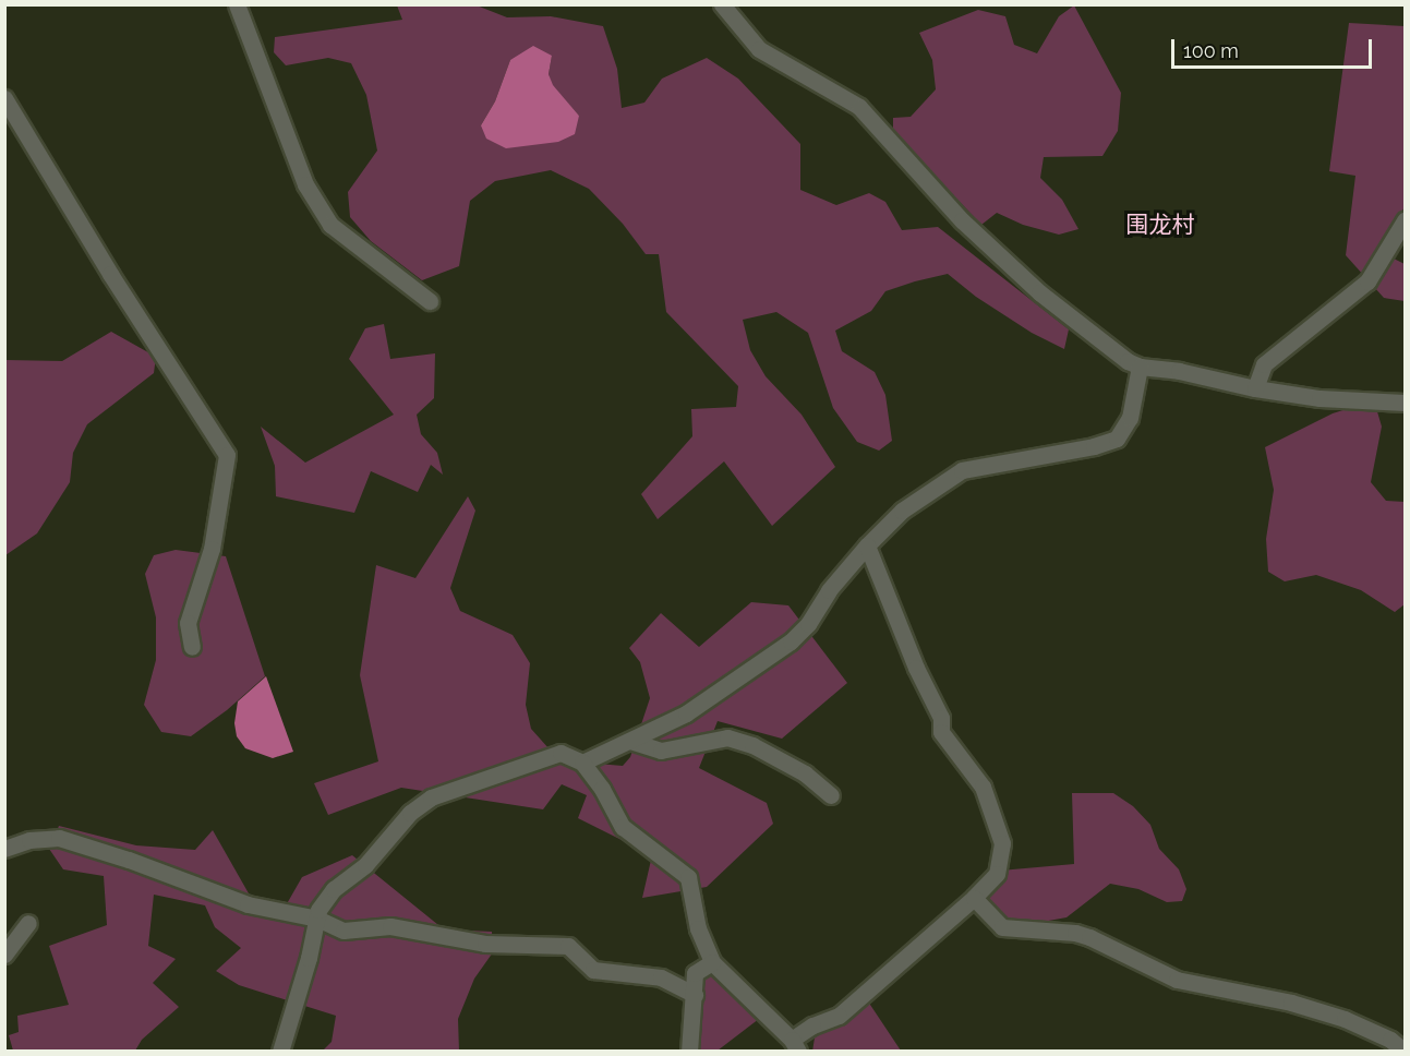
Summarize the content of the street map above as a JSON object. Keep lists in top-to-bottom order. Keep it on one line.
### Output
{"districts":["围龙村"],"scale_bar":"100 m"}
